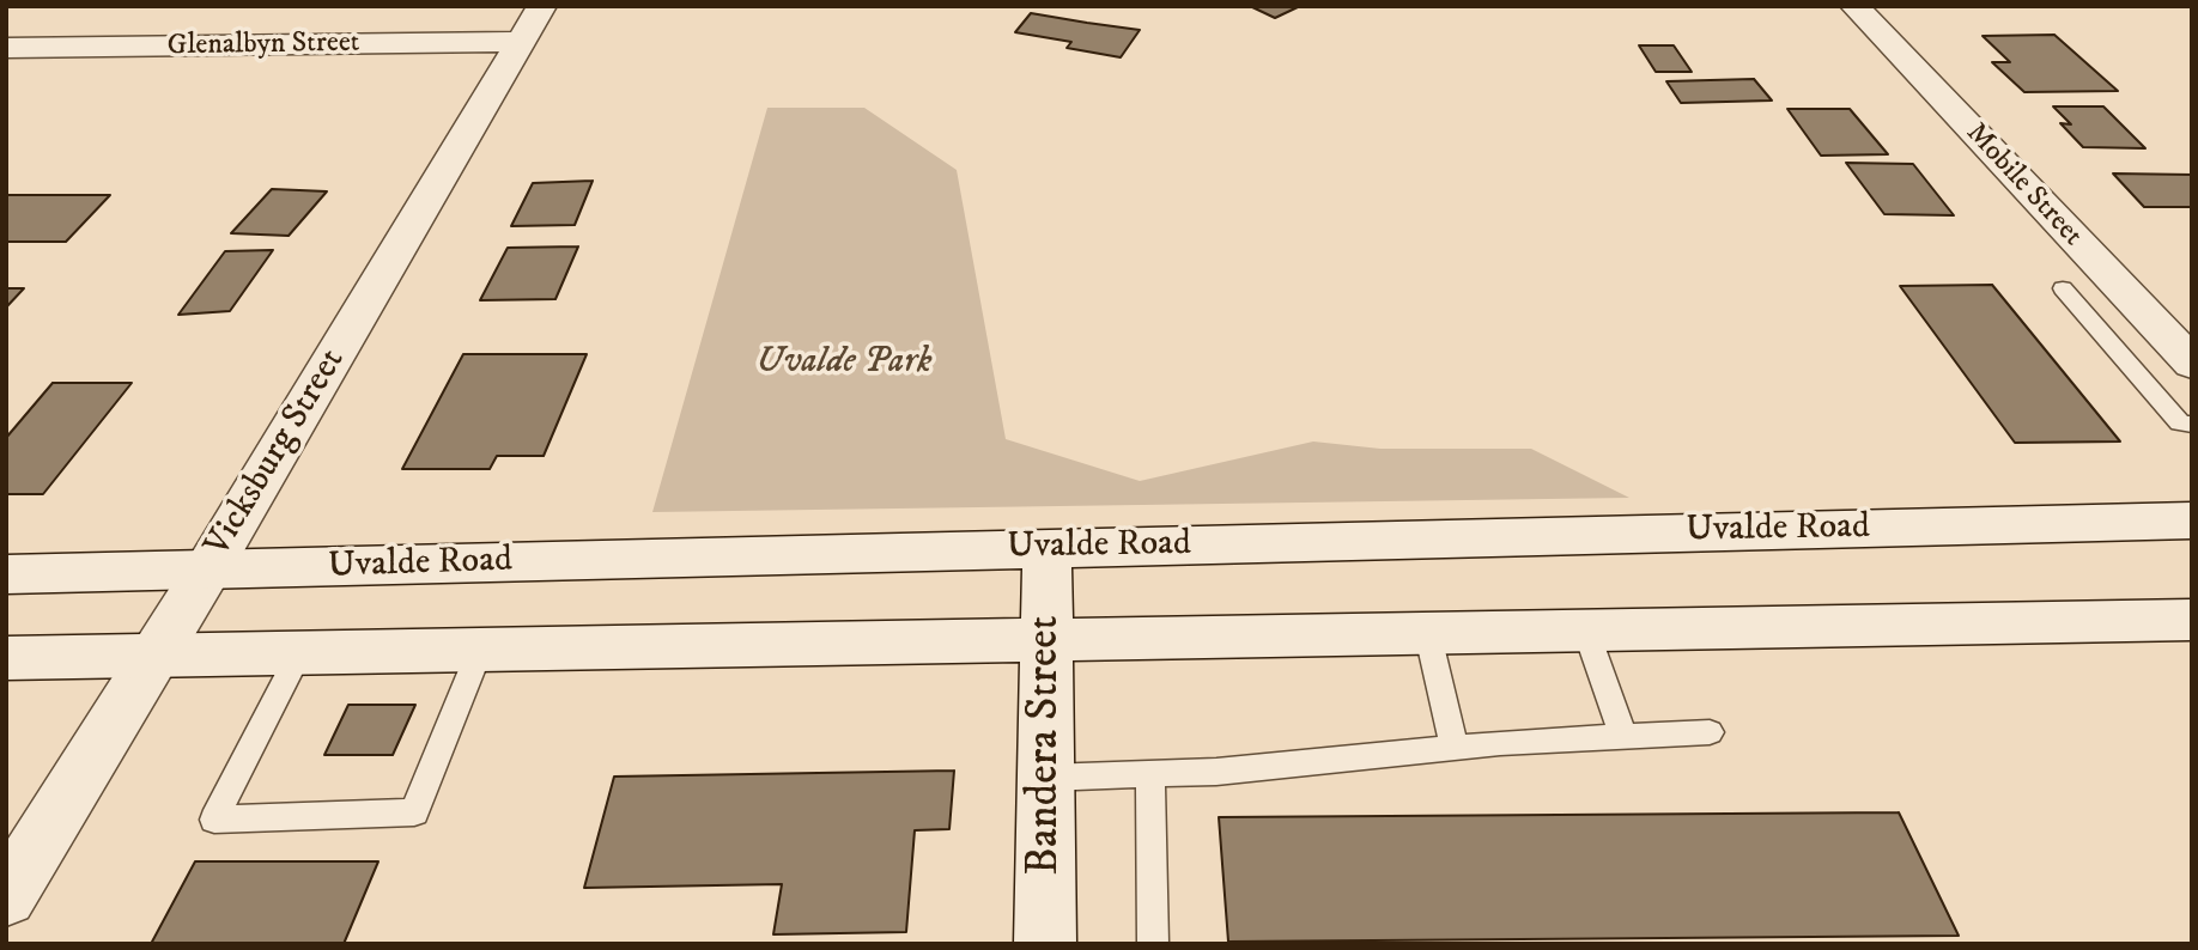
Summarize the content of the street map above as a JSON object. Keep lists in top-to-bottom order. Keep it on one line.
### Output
{"streets":{"main road":["Glenalbyn Street","Mobile Street","Vicksburg Street","Uvalde Road","Bandera Street"]},"crossings":[["Glenalbyn Street","Vicksburg Street"],["Vicksburg Street","Uvalde Road"],["Uvalde Road","Bandera Street"]],"parks":["Uvalde Park"]}
